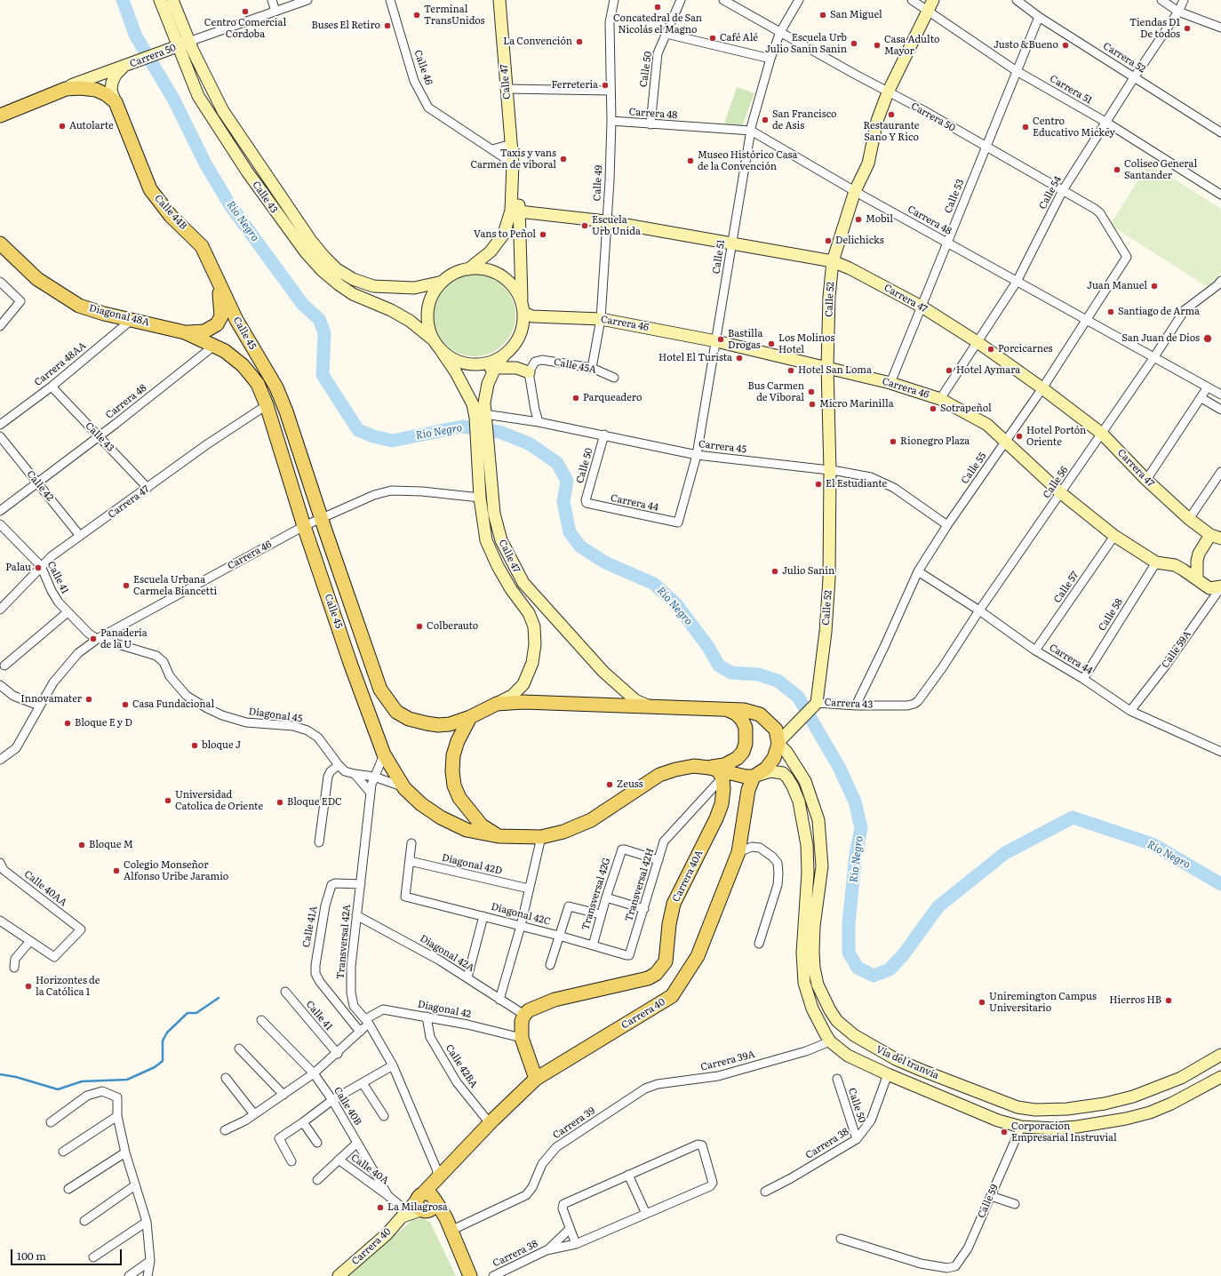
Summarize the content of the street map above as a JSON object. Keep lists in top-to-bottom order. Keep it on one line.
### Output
{"streets":{"main road":["Carrera 50","Calle 44B","Diagonal 48A","Calle 45","Carrera 40A","Carrera 40"],"street":["Carrera 52","Calle 46","Calle 50","Calle 47","Carrera 51","Carrera 48","Calle 49","Calle 54","Calle 53","Calle 43","Calle 51","Carrera 47","Calle 52","Carrera 46","Carrera 48AA","Calle 45A","Carrera 45","Calle 55","Calle 56","Calle 42","Carrera 44","Calle 41","Calle 57","Calle 58","Calle 59A","Carrera 43","Diagonal 45","Diagonal 42D","Transversal 42H","Calle 40AA","Transversal 42G","Diagonal 42C","Calle 41A","Transversal 42A","Diagonal 42A","Diagonal 42","Carrera 39A","Vía del tranvía","Calle 42BA","Calle 40B","Carrera 39","Carrera 38","Calle 40A","Calle 59"]},"crossings":[["Carrera 50","Calle 54"],["Carrera 50","Calle 53"],["Carrera 50","Calle 43"],["Carrera 50","Calle 44B"],["Carrera 50","Calle 51"],["Carrera 50","Calle 52"],["Carrera 50","Calle 55"],["Carrera 52","Calle 54"],["Carrera 52","Calle 53"],["Calle 46","Calle 47"],["Calle 50","Carrera 48"],["Calle 50","Carrera 45"],["Calle 50","Carrera 44"],["Calle 50","Carrera 38"],["Calle 47","Calle 43"],["Calle 47","Carrera 47"],["Calle 47","Carrera 46"],["Calle 47","Calle 45"],["Calle 47","Carrera 45"],["Carrera 51","Calle 54"],["Carrera 51","Calle 53"],["Carrera 51","Calle 52"],["Carrera 48","Calle 49"],["Carrera 48","Calle 54"],["Carrera 48","Calle 53"],["Carrera 48","Calle 43"],["Carrera 48","Calle 51"],["Carrera 48","Calle 52"],["Carrera 48","Diagonal 48A"],["Carrera 48","Calle 45"],["Carrera 48","Calle 55"],["Carrera 48","Calle 56"],["Carrera 48","Calle 42"],["Calle 49","Carrera 47"],["Calle 49","Carrera 46"],["Calle 49","Calle 45A"],["Calle 54","Carrera 47"],["Calle 54","Carrera 46"],["Calle 53","Carrera 47"],["Calle 53","Carrera 46"],["Calle 43","Carrera 47"],["Calle 43","Carrera 46"],["Calle 43","Carrera 48AA"],["Calle 44B","Calle 45"],["Calle 51","Carrera 47"],["Calle 51","Carrera 46"],["Calle 51","Carrera 45"],["Calle 51","Carrera 44"],["Carrera 47","Calle 52"],["Carrera 47","Calle 45"],["Carrera 47","Calle 55"],["Carrera 47","Calle 56"],["Carrera 47","Calle 42"],["Carrera 47","Calle 41"],["Calle 52","Carrera 46"],["Calle 52","Carrera 45"],["Calle 52","Carrera 43"],["Diagonal 48A","Calle 45"],["Diagonal 48A","Carrera 48AA"],["Carrera 46","Calle 45"],["Carrera 46","Calle 55"],["Carrera 46","Calle 56"],["Carrera 46","Calle 41"],["Carrera 46","Calle 57"],["Carrera 46","Calle 58"],["Carrera 46","Calle 59A"],["Carrera 46","Diagonal 45"],["Calle 45","Carrera 43"],["Calle 45","Diagonal 45"],["Calle 45","Carrera 40A"],["Calle 45","Transversal 42H"],["Calle 45","Transversal 42A"],["Calle 45","Vía del tranvía"],["Carrera 45","Calle 55"],["Calle 55","Carrera 44"],["Calle 55","Carrera 43"],["Calle 56","Carrera 44"],["Calle 56","Carrera 43"],["Carrera 44","Calle 57"],["Carrera 44","Calle 58"],["Carrera 44","Calle 59A"],["Calle 41","Diagonal 45"],["Calle 41","Diagonal 42"],["Carrera 43","Vía del tranvía"],["Diagonal 45","Transversal 42A"],["Diagonal 42D","Diagonal 42C"],["Carrera 40A","Transversal 42H"],["Carrera 40A","Diagonal 42A"],["Transversal 42H","Transversal 42G"],["Transversal 42H","Diagonal 42C"],["Transversal 42G","Diagonal 42C"],["Calle 41A","Transversal 42A"],["Transversal 42A","Diagonal 42A"],["Transversal 42A","Diagonal 42"],["Transversal 42A","Carrera 40"],["Diagonal 42","Calle 42BA"],["Diagonal 42","Calle 40B"],["Carrera 40","Vía del tranvía"],["Carrera 40","Calle 42BA"],["Carrera 40","Calle 40B"],["Carrera 39A","Vía del tranvía"],["Carrera 39A","Carrera 39"],["Vía del tranvía","Carrera 38"],["Vía del tranvía","Calle 59"],["Calle 40B","Calle 40A"]],"water":["Río Negro"],"places":["Concatedral de San Nicolás el Magno","Centro Comercial Cordoba","Terminal TransUnidos","San Miguel","Buses El Retiro","Tiendas D1 De todos","Café Alé","La Convención","Escuela Urb Julio Sanin Sanin","Casa Adulto Mayor","Justo &Bueno","Ferreteria","Restaurante Sano Y Rico","San Francisco de Asis","Autolarte","Centro Educativo Mickey","Taxis y vans Carmen de viboral","Museo Histórico Casa de la Convención","Coliseo General Santander","Mobil","Escuela Urb Unida","Vans to Peñol","Delichicks","Juan Manuel","Santiago de Arma","San Juan de Dios","Bastilla Drogas","Los Molinos Hotel","Porcicarnes","Hotel El Turista","Hotel San Loma","Hotel Aymara","Bus Carmen de Viboral","Parqueadero","Micro Marinilla","Sotrapeñol","Hotel Portón Oriente","Rionegro Plaza","El Estudiante","Palau","Julio Sanín","Escuela Urbana Carmela Biancetti","Colberauto","Panadería de la U","Innovamater","Casa Fundacional","Bloque E y D","bloque J","Zeuss","Universidad Catolica de Oriente","Bloque EDC","Bloque M","Colegio Monseñor Alfonso Uribe Jaramio","Horizontes de la Católica 1","Hierros HB","Uniremington Campus Universitario","Corporacion Empresarial Instruvial","La Milagrosa"],"scale_bar":"100 m"}
